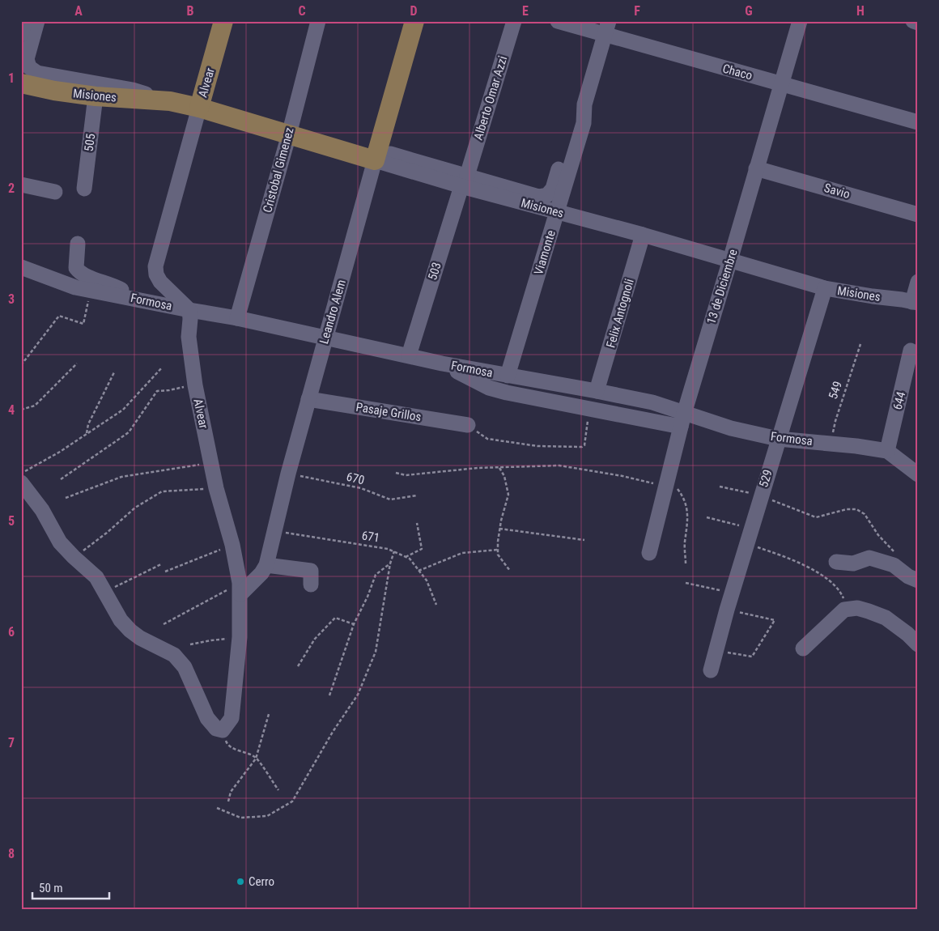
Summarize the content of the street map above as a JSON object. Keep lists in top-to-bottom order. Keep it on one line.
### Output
{"streets":{"main road":["Alvear","Misiones","Leandro Alem"],"street":["Chaco","Alberto Omar Azzi","505","Cristobal Gimenez","Savio","Viamonte","503","13 de Diciembre","Formosa","Felix Antognoli","644","Pasaje Grillos","529"],"path":["549","670","671"]},"crossings":[["Chaco","Viamonte"],["Chaco","13 de Diciembre"],["Alvear","Misiones"],["Alvear","Formosa"],["Alvear","Leandro Alem"],["Misiones","Alberto Omar Azzi"],["Misiones","505"],["Misiones","Cristobal Gimenez"],["Misiones","Viamonte"],["Misiones","503"],["Misiones","13 de Diciembre"],["Misiones","Leandro Alem"],["Misiones","Felix Antognoli"],["Misiones","529"],["Alberto Omar Azzi","503"],["Cristobal Gimenez","Formosa"],["Savio","13 de Diciembre"],["Viamonte","Formosa"],["503","Formosa"],["13 de Diciembre","Formosa"],["Formosa","Leandro Alem"],["Formosa","Felix Antognoli"],["Formosa","549"],["Formosa","644"],["Formosa","529"],["Leandro Alem","Pasaje Grillos"],["Leandro Alem","670"],["Leandro Alem","671"]],"places":["Cerro"],"scale_bar":"50 m","grid":{"columns":["A","B","C","D","E","F","G","H"],"rows":["1","2","3","4","5","6","7","8"]}}
